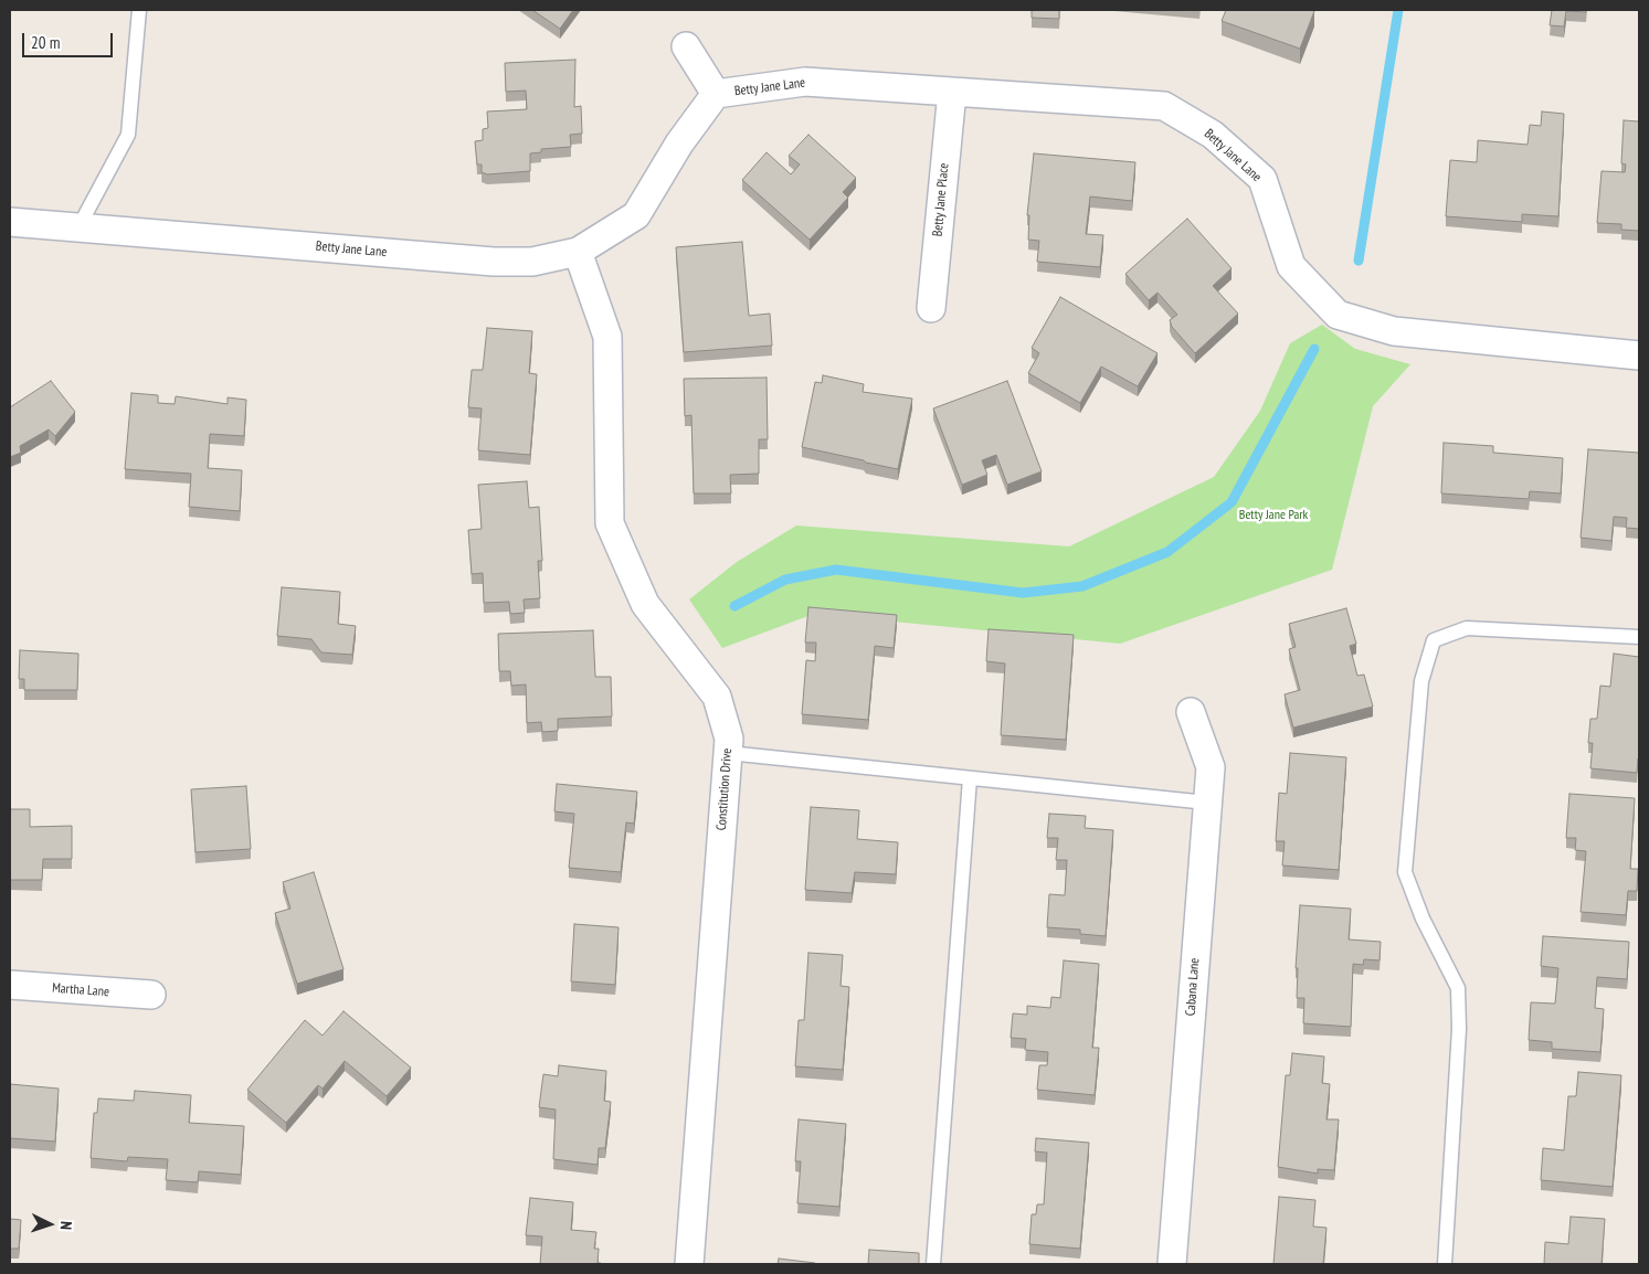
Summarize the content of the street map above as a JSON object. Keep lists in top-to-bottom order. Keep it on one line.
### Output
{"streets":{"street":["Betty Jane Lane","Betty Jane Place","Constitution Drive","Cabana Lane","Martha Lane"]},"crossings":[["Betty Jane Lane","Betty Jane Place"],["Betty Jane Lane","Constitution Drive"]],"parks":["Betty Jane Park"],"scale_bar":"20 m","north":"right"}
